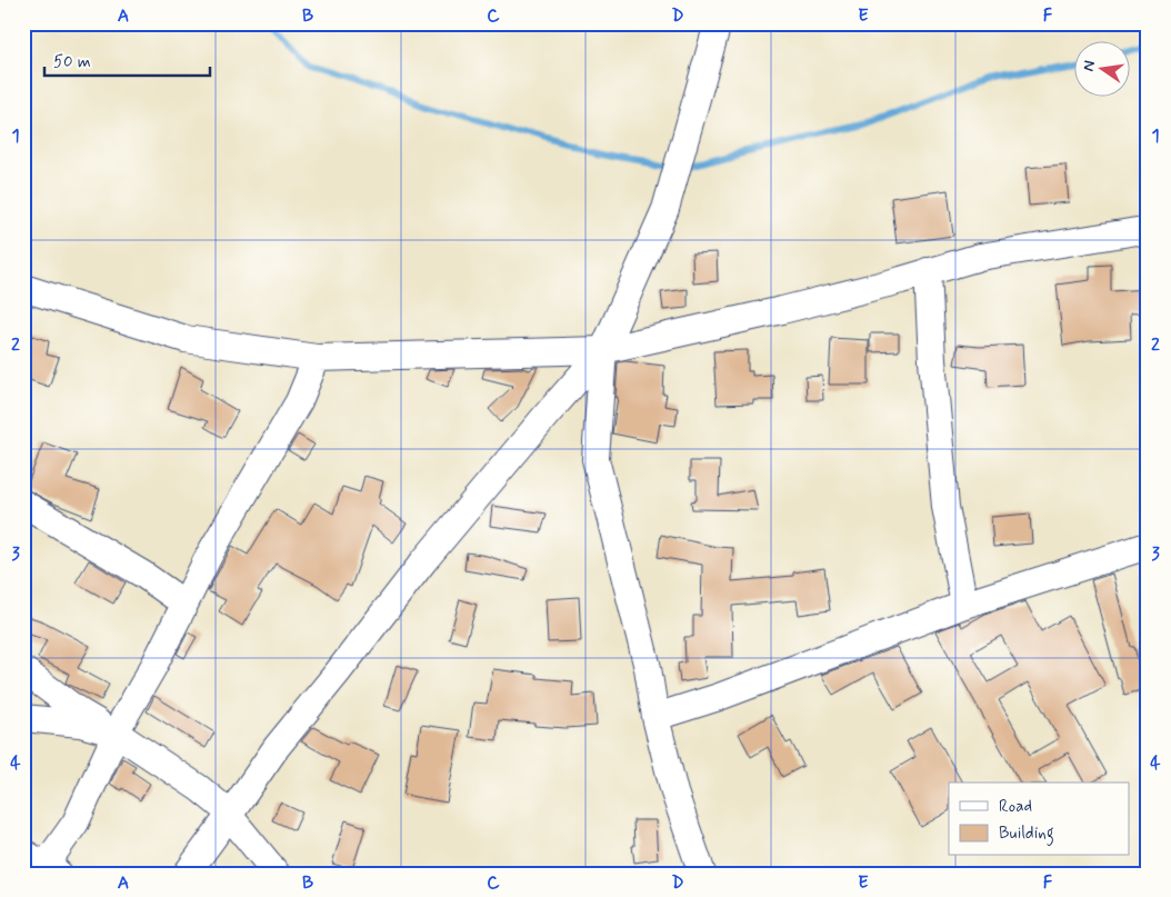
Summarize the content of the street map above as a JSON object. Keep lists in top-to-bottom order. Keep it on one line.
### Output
{"legend":["Road","Building"],"scale_bar":"50 m","north":"left","grid":{"columns":["A","B","C","D","E","F"],"rows":["1","2","3","4"]}}
